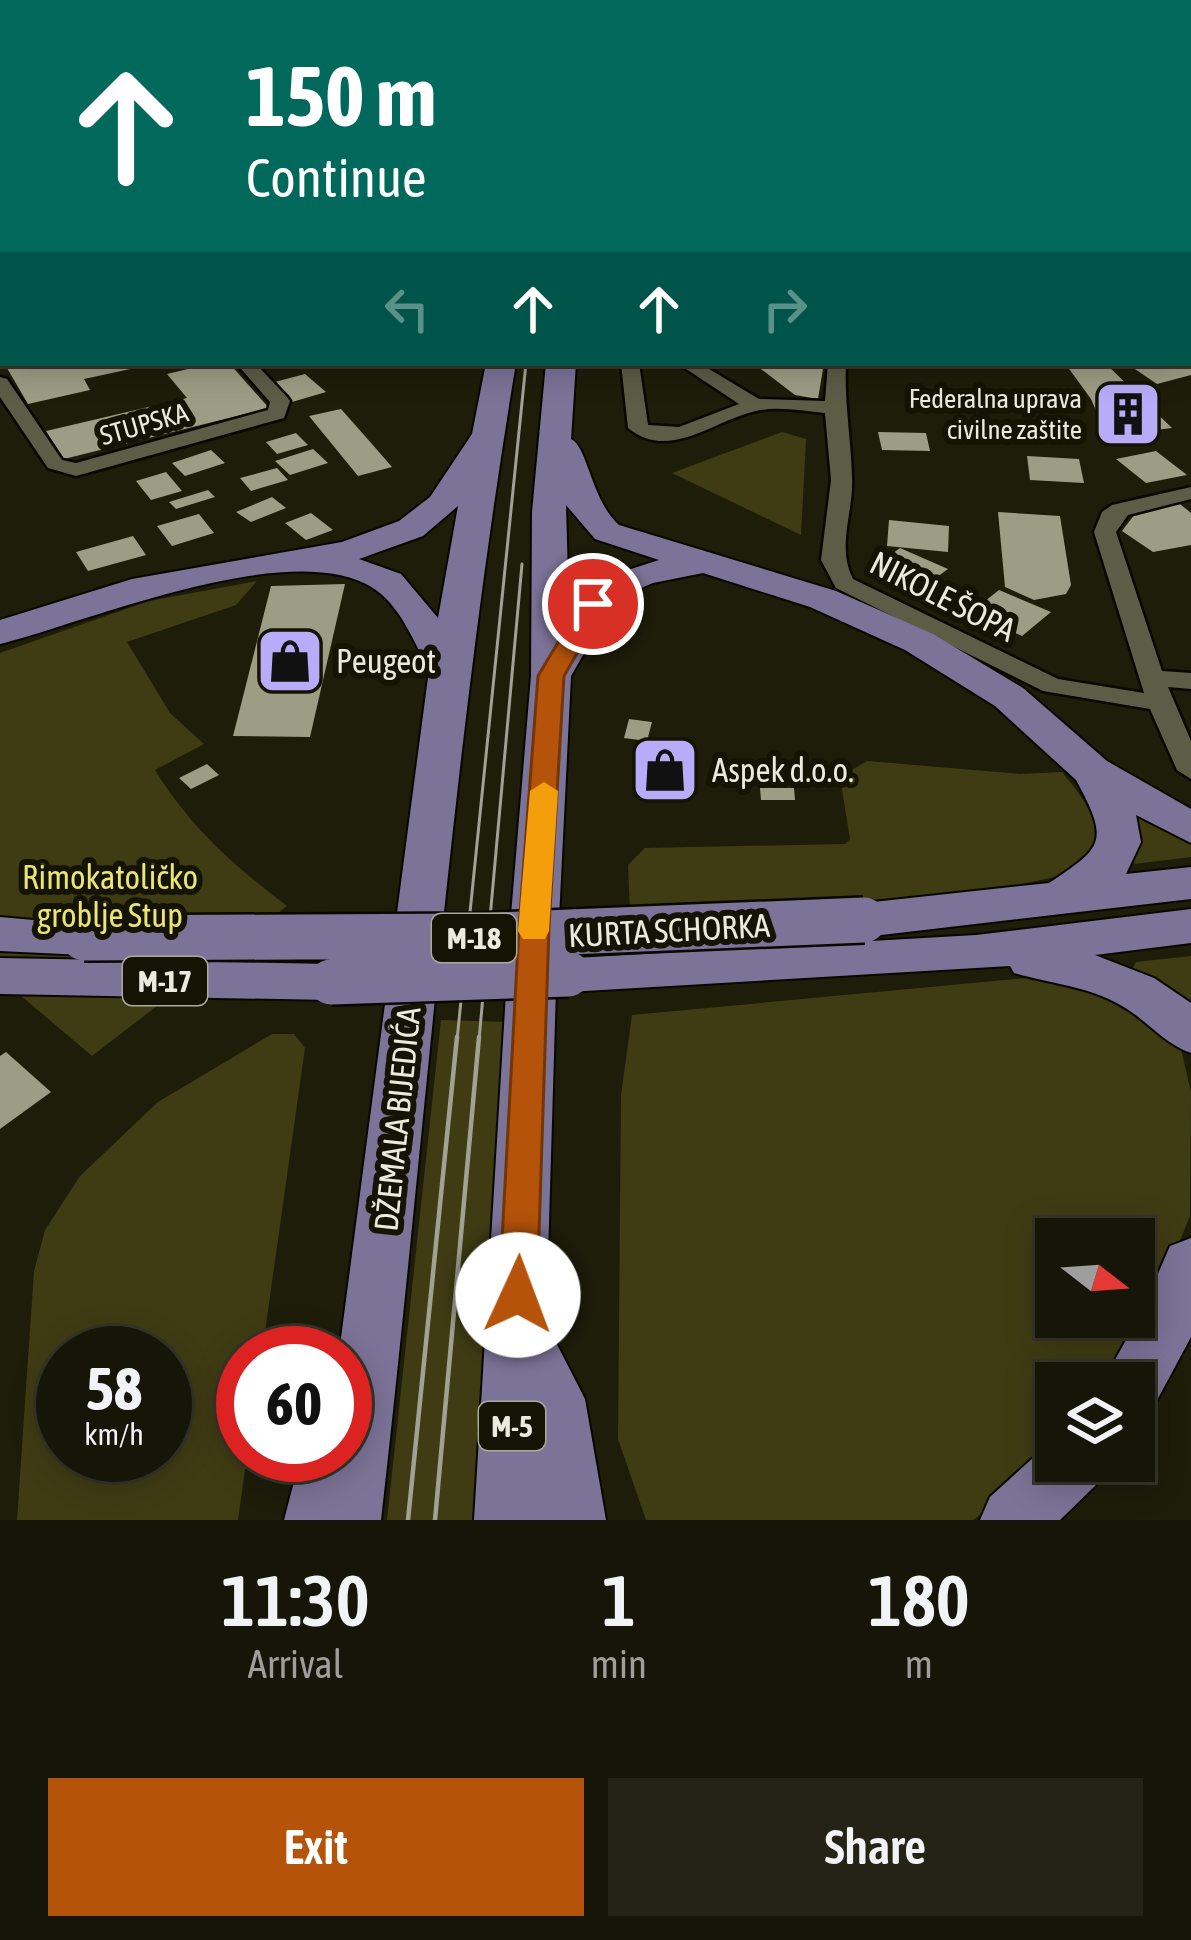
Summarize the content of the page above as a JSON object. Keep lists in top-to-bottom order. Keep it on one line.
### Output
{"streets":{"main road":["KURTA SCHORKA","M-18","M-17","DŽEMALA BIJEDIĆA","M-5"],"street":["STUPSKA","NIKOLE ŠOPA"]},"parks":["Rimokatoličko groblje Stup"],"places":{"building":["Federalna uprava civilne zaštite"],"shop":["Peugeot","Aspek d.o.o."]},"north":"right","page":{"turn":["150 m","Continue"],"speed":"58 km/h","limit":"60","eta":["11:30","Arrival","1","min","180","m"],"buttons":["Exit","Share"]}}
